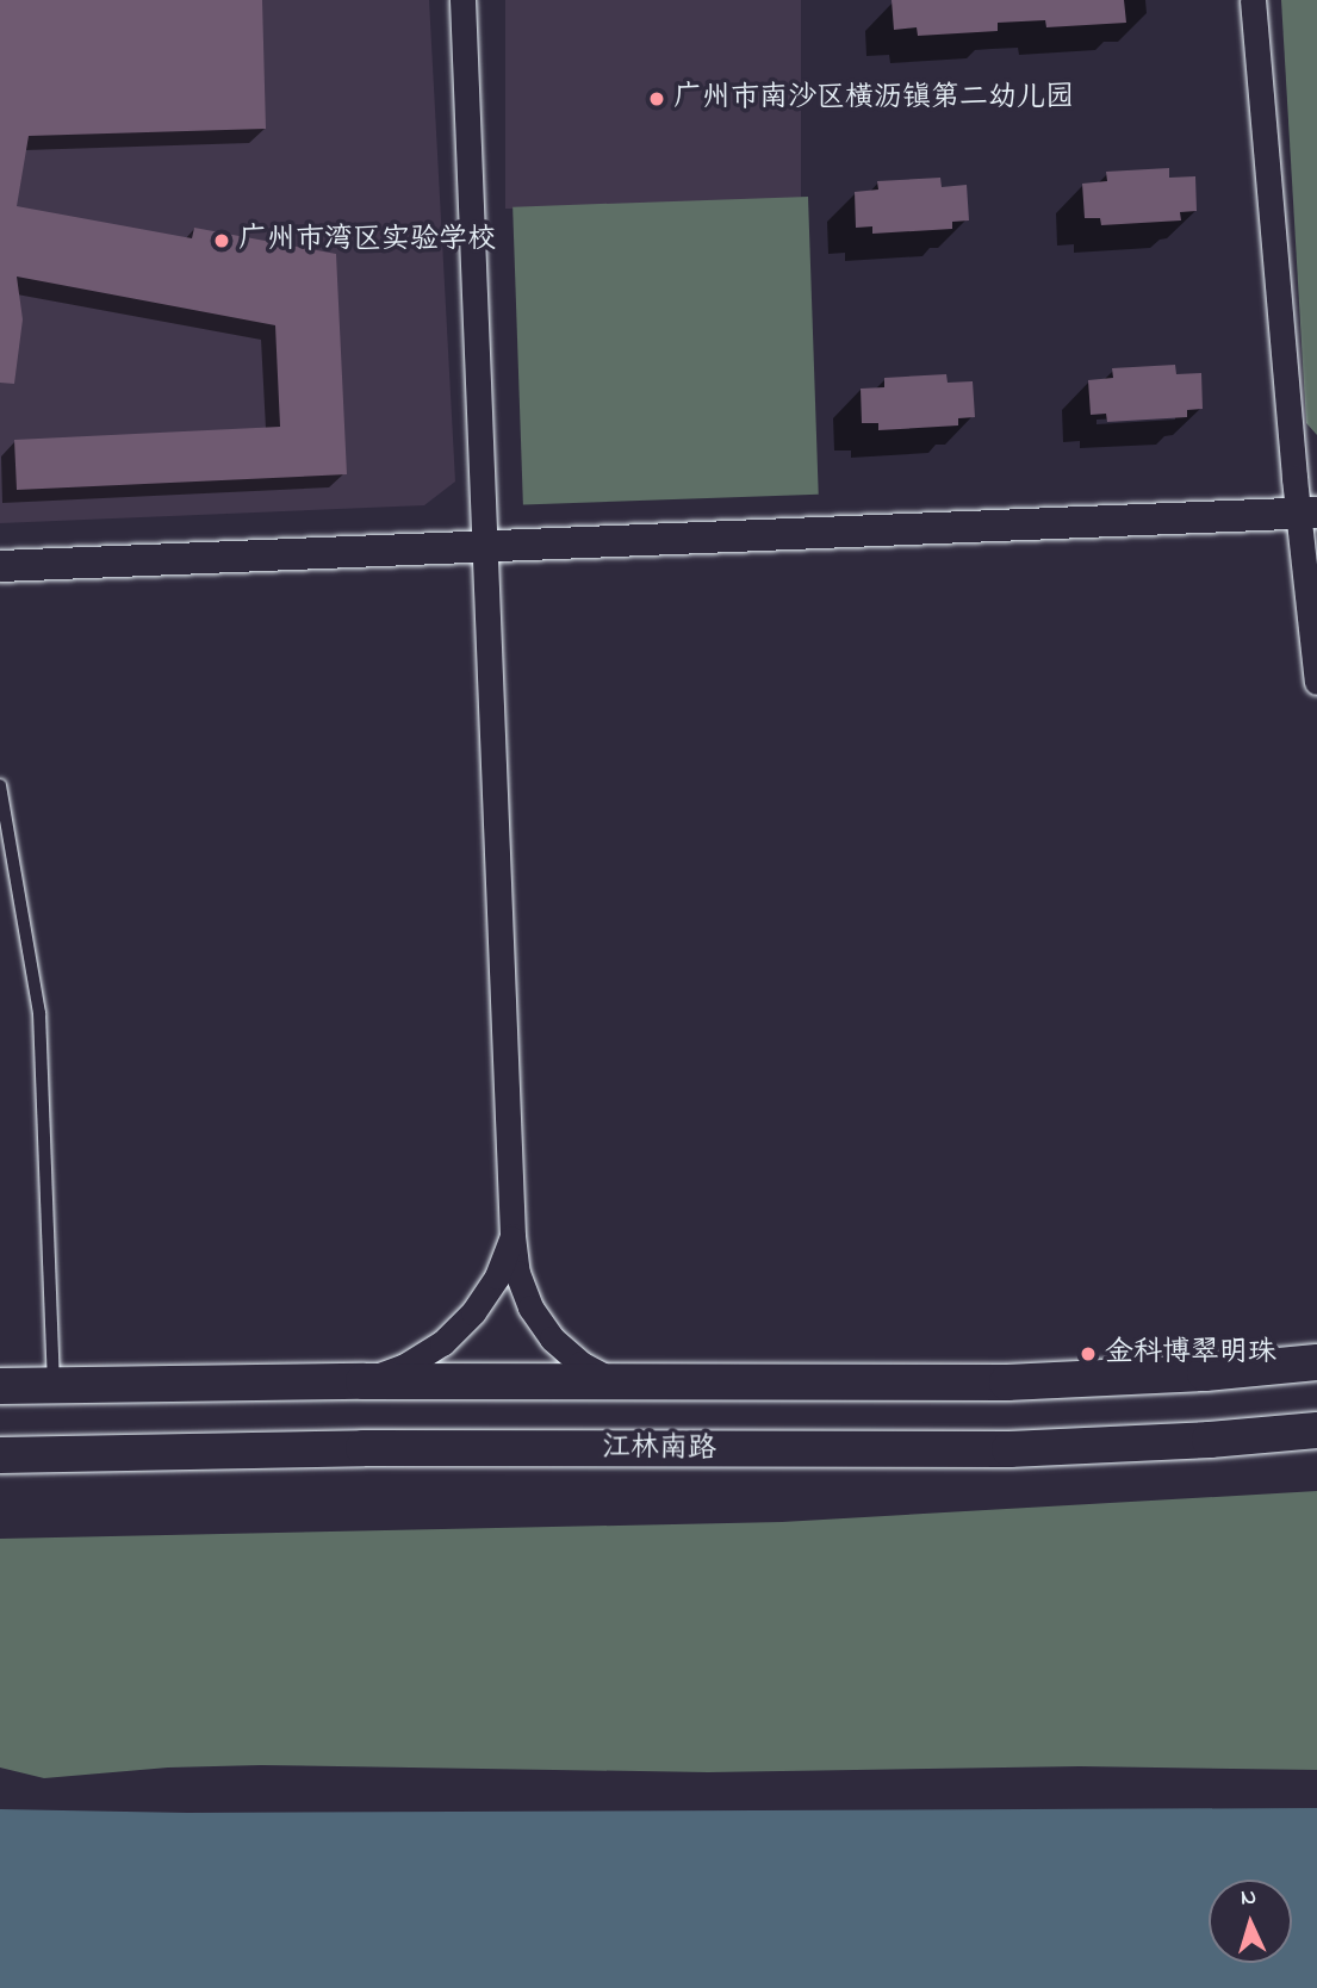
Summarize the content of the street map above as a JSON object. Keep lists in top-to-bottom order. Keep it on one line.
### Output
{"streets":{"main road":["江林南路"]},"places":["广州市南沙区横沥镇第二幼儿园","广州市湾区实验学校","金科博翠明珠"],"north":"top"}
